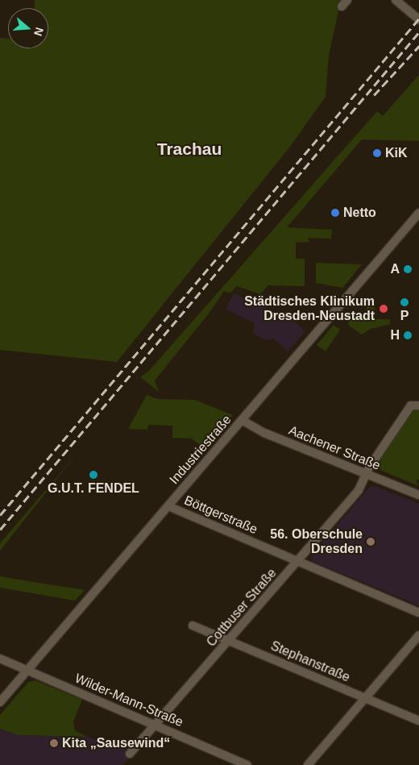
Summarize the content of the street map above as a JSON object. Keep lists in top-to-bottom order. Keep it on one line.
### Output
{"streets":{"street":["Aachener Straße","Industriestraße","Böttgerstraße","Cottbuser Straße","Stephanstraße","Wilder-Mann-Straße"]},"crossings":[["Aachener Straße","Industriestraße"],["Aachener Straße","Cottbuser Straße"],["Industriestraße","Böttgerstraße"],["Industriestraße","Wilder-Mann-Straße"],["Böttgerstraße","Cottbuser Straße"],["Cottbuser Straße","Stephanstraße"],["Cottbuser Straße","Wilder-Mann-Straße"]],"districts":["Trachau"],"places":["KiK","Netto","A","P","Städtisches Klinikum Dresden-Neustadt","H","G.U.T. FENDEL","56. Oberschule Dresden","Kita „Sausewind“"],"north":"right"}
